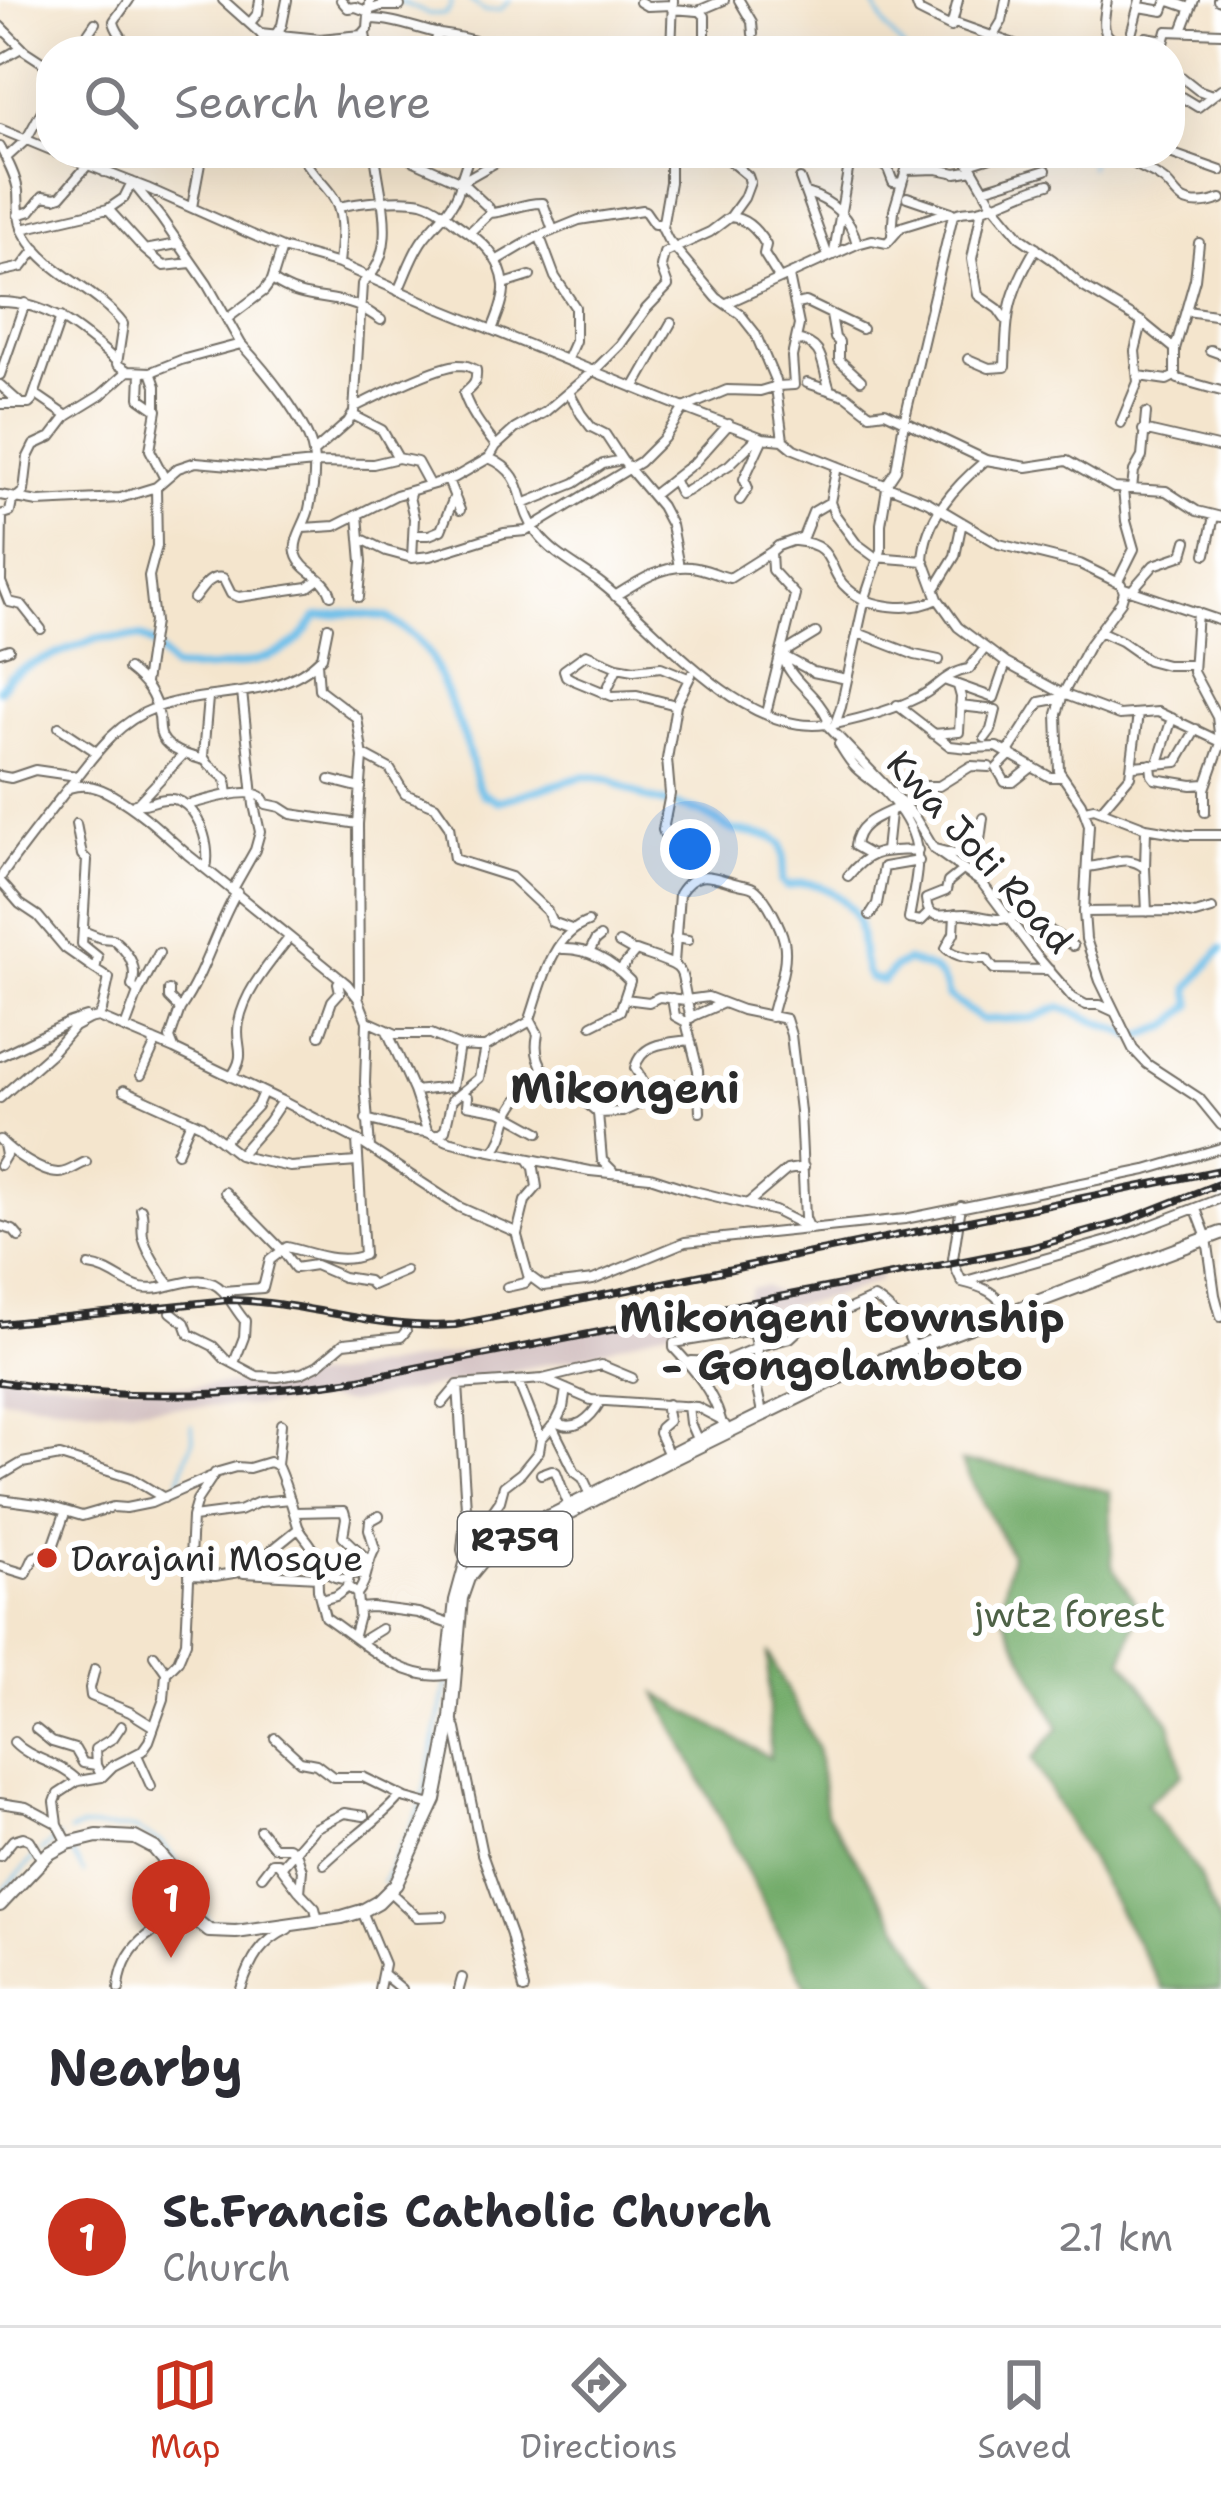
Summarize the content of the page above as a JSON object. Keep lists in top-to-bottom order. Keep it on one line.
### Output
{"streets":{"main road":["R759"],"street":["Kwa Joti Road"]},"districts":["Mikongeni","Mikongeni township - Gongolamboto"],"parks":["jwtz forest"],"places":["Darajani Mosque"],"page":{"search":"Search here","pins":"1","heading":"Nearby","list":[{"mark":"1","name":"St.Francis Catholic Church","note":"Church","value":"2.1 km"}],"nav":["Map","Directions","Saved"]}}
